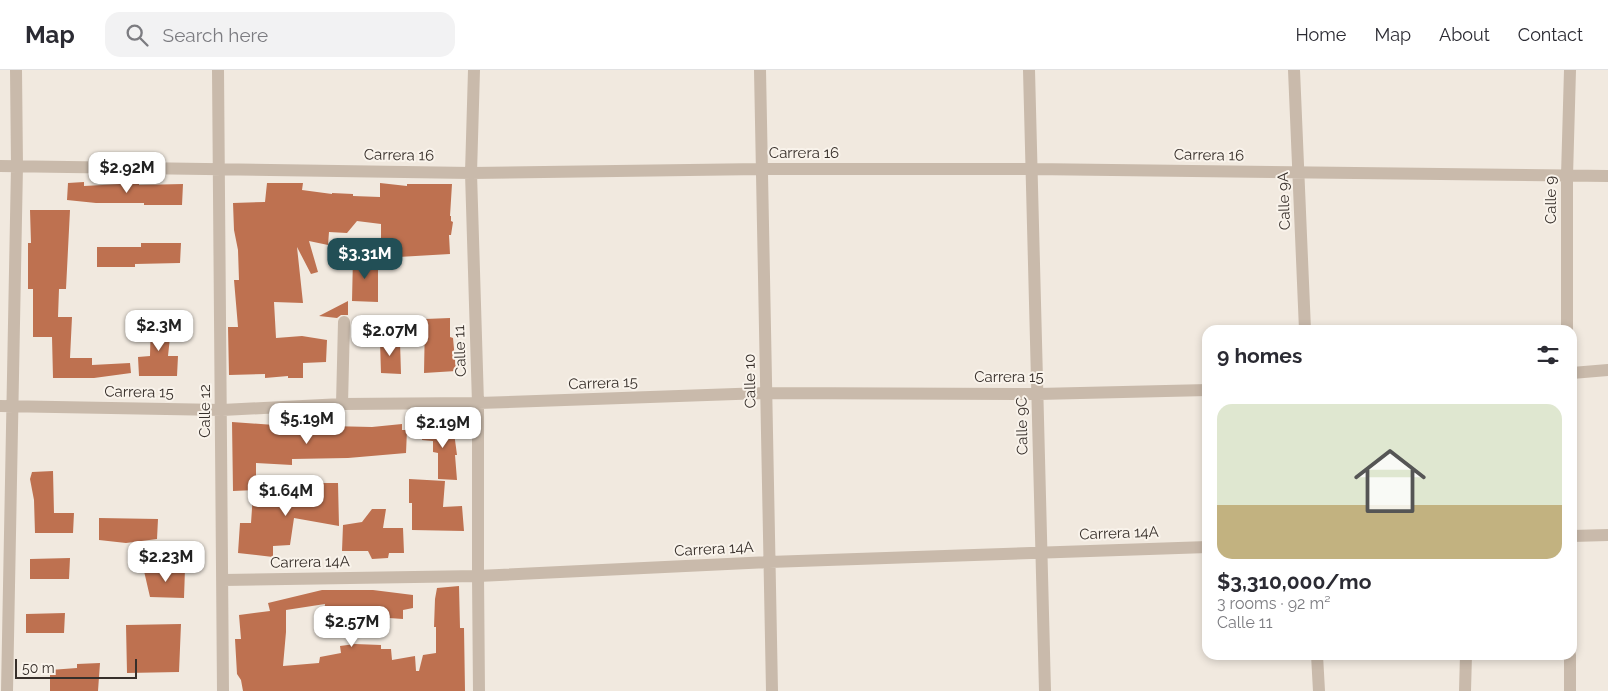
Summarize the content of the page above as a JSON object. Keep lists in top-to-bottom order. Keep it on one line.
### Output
{"streets":{"street":["Carrera 16","Calle 9","Calle 9A","Calle 11","Carrera 15","Calle 10","Calle 12","Calle 9C","Carrera 14A"]},"crossings":[["Carrera 16","Calle 9"],["Carrera 16","Calle 9A"],["Carrera 16","Calle 11"],["Carrera 16","Calle 10"],["Carrera 16","Calle 12"],["Carrera 16","Calle 9C"],["Calle 11","Carrera 15"],["Calle 11","Carrera 14A"],["Carrera 15","Calle 10"],["Carrera 15","Calle 12"],["Carrera 15","Calle 9C"],["Calle 10","Carrera 14A"],["Calle 12","Carrera 14A"],["Calle 9C","Carrera 14A"]],"scale_bar":"50 m","page":{"header":"Map","search":"Search here","nav":["Home","Map","About","Contact"],"price":["$2.92M","$3.31M","$2.3M","$2.07M","$5.19M","$2.19M","$1.64M","$2.23M","$2.57M"],"heading":"9 homes","list":[{"name":"$3,310,000/mo","note":"3 rooms · 92 m² · Calle 11"}],"scale":"50 m"}}
